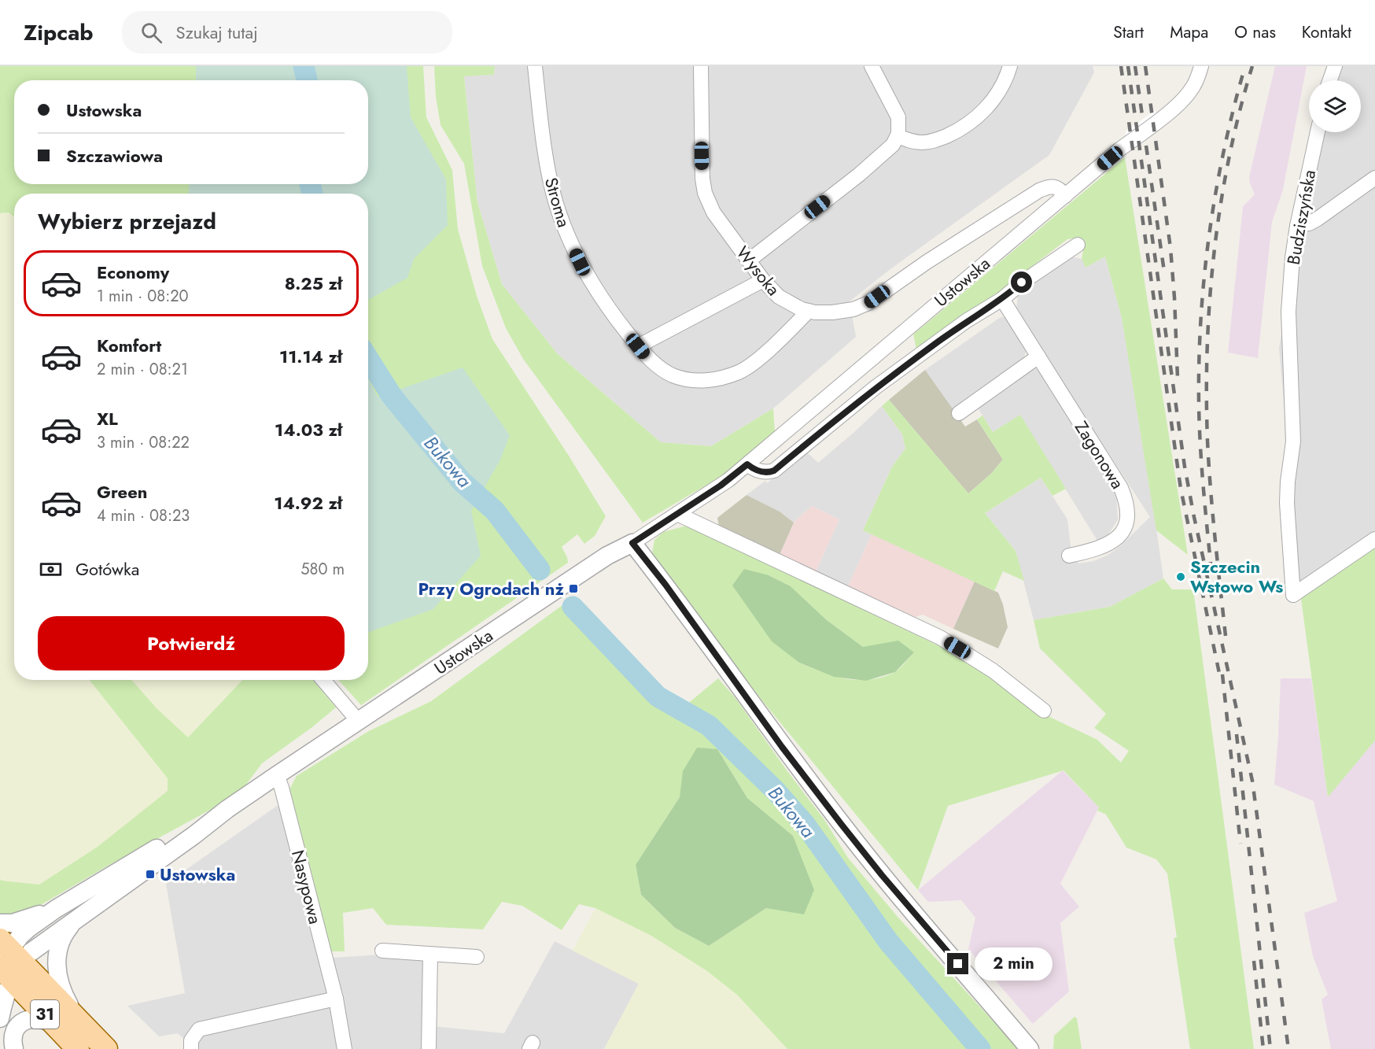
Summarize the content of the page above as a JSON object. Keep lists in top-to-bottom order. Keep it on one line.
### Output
{"streets":{"main road":["31"],"street":["Stroma","Budziszyńska","Wysoka","Ustowska","Zagonowa","Nasypowa"]},"crossings":[["Stroma","Wysoka"],["Wysoka","Ustowska"],["Ustowska","Zagonowa"],["Ustowska","Nasypowa"],["Ustowska","31"]],"water":["Bukowa"],"places":{"other":["Szczecin Wstowo Ws"],"transit":["Przy Ogrodach nż","Ustowska"]},"page":{"header":"Zipcab","search":"Szukaj tutaj","nav":["Start","Mapa","O nas","Kontakt"],"banner":["Ustowska","Szczawiowa"],"heading":"Wybierz przejazd","list":[{"name":"Economy","note":"1 min · 08:20","value":"8.25 zł"},{"name":"Komfort","note":"2 min · 08:21","value":"11.14 zł"},{"name":"XL","note":"3 min · 08:22","value":"14.03 zł"},{"name":"Green","note":"4 min · 08:23","value":"14.92 zł"}],"pay":["Gotówka","580 m"],"buttons":"Potwierdź","bubble":"2 min"}}
